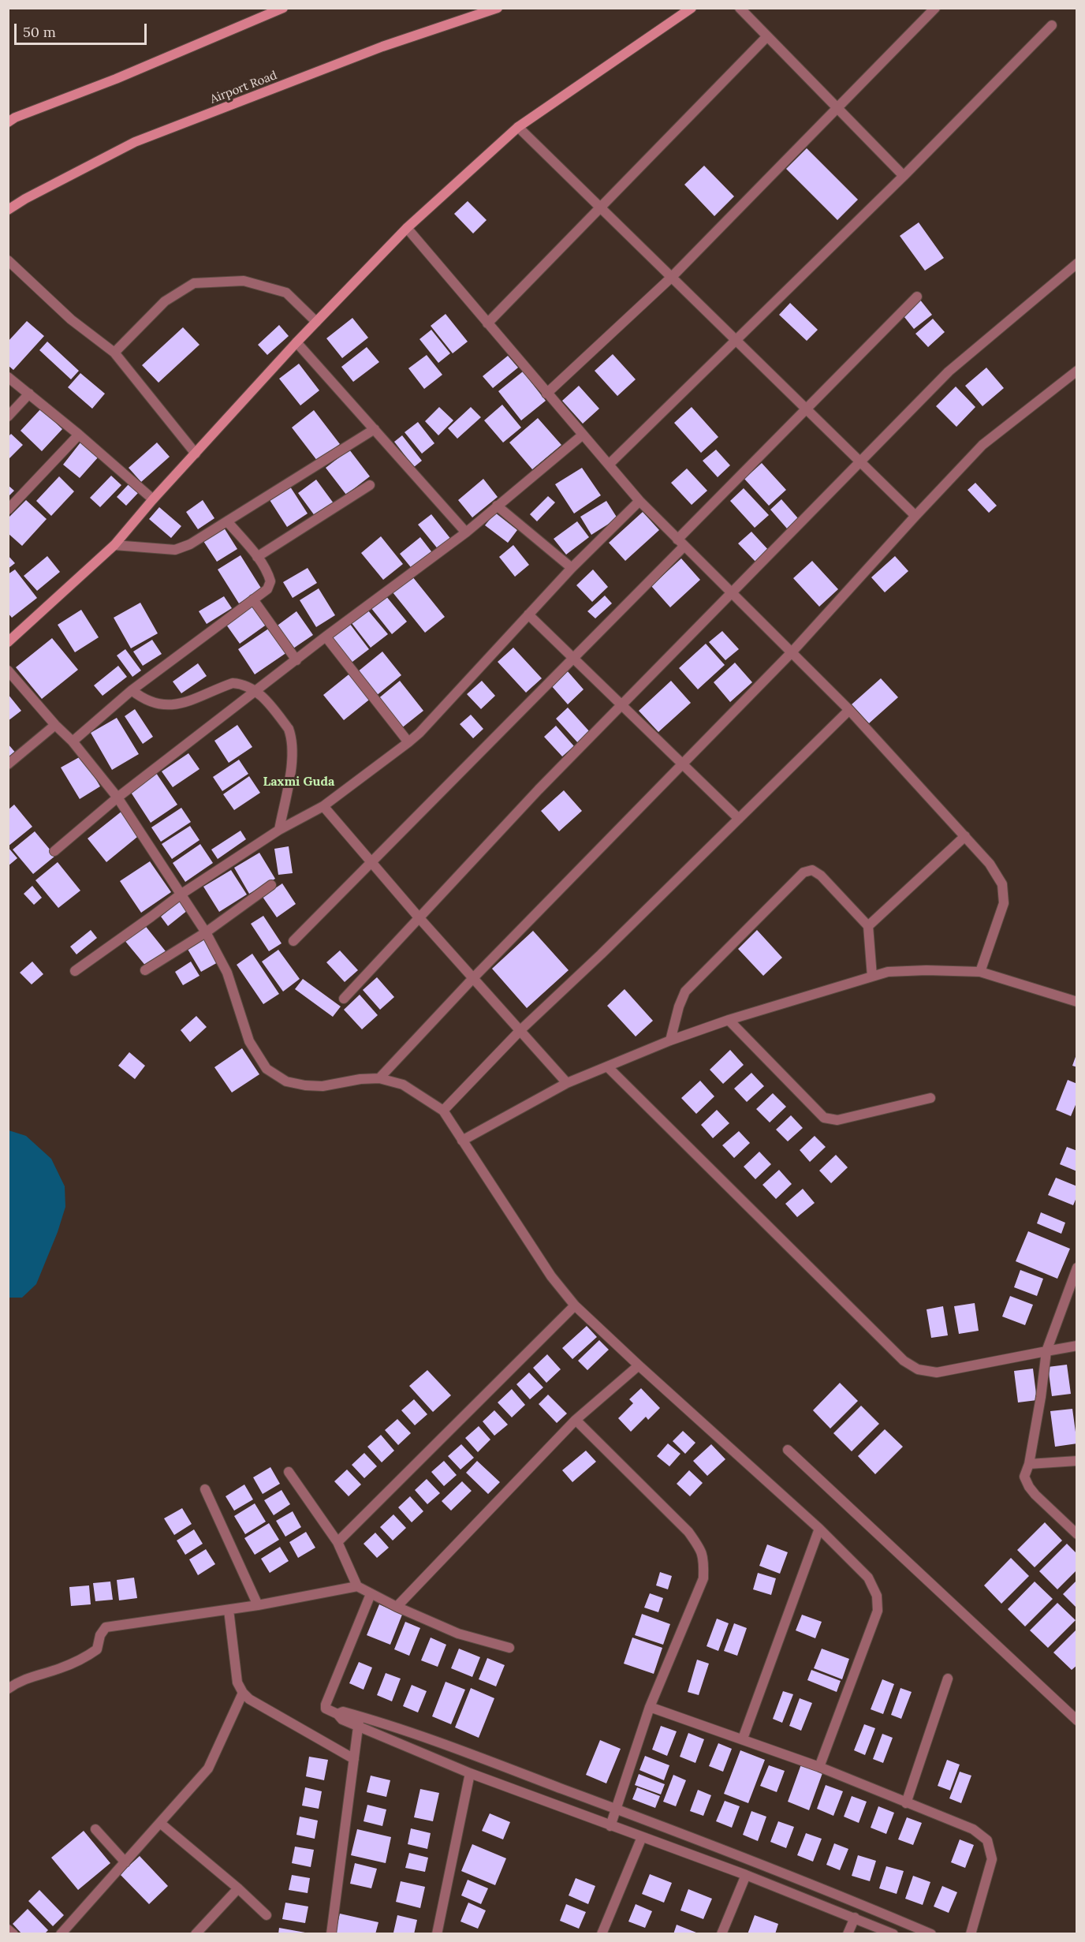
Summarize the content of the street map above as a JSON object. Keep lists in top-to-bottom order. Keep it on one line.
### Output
{"streets":{"street":["Airport Road"]},"districts":["Laxmi Guda"],"scale_bar":"50 m"}
